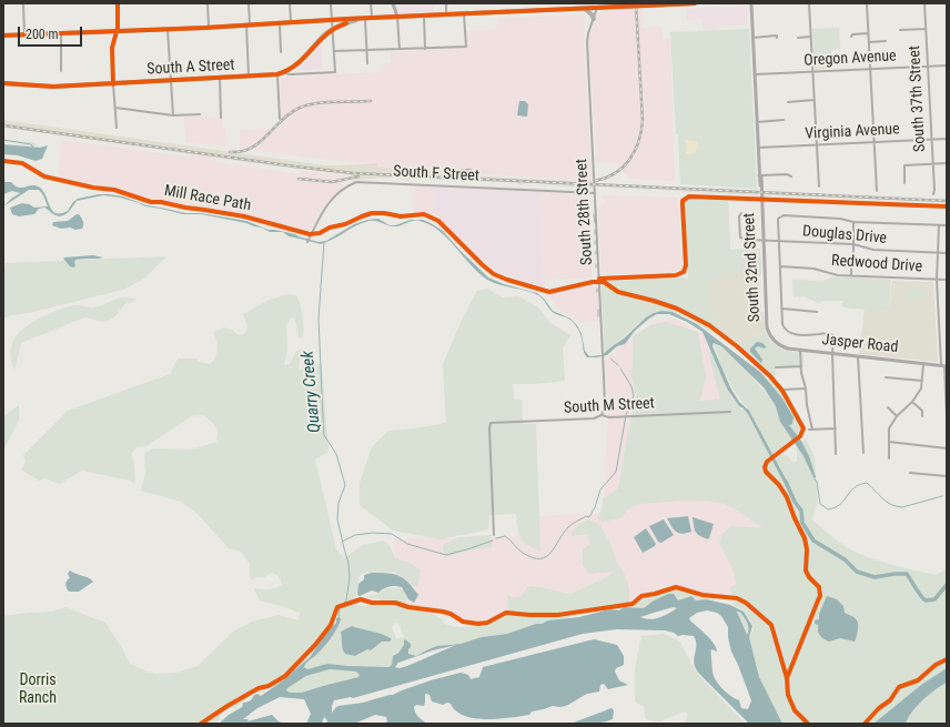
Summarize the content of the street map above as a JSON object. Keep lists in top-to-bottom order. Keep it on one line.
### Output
{"streets":{"main road":["South A Street"],"street":["Oregon Avenue","South 37th Street","Virginia Avenue","South F Street","South 28th Street","Douglas Drive","Redwood Drive","South 32nd Street","Jasper Road","South M Street"],"cycle path":["Mill Race Path"]},"crossings":[["Oregon Avenue","South 37th Street"],["Oregon Avenue","South 32nd Street"],["South 37th Street","Virginia Avenue"],["Virginia Avenue","South 32nd Street"],["South F Street","South 28th Street"],["South 28th Street","South M Street"],["Douglas Drive","South 32nd Street"],["South 32nd Street","Jasper Road"]],"water":["Quarry Creek"],"parks":["Dorris Ranch"],"scale_bar":"200 m"}
